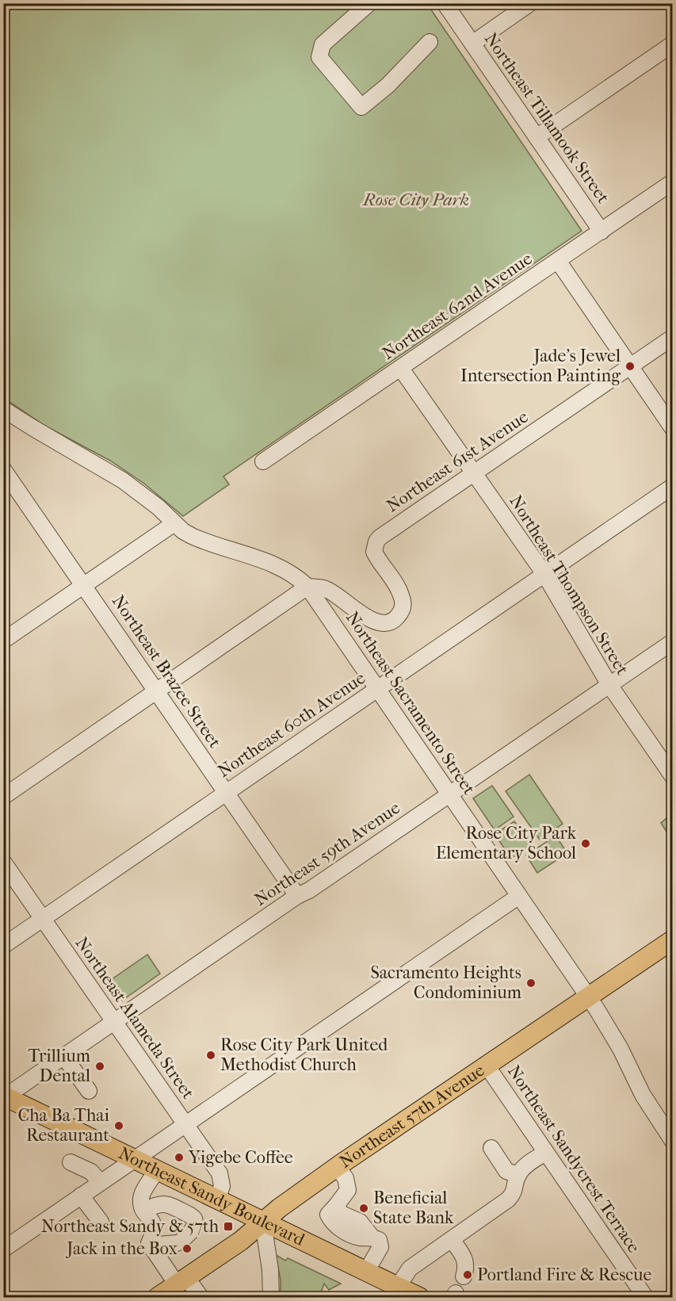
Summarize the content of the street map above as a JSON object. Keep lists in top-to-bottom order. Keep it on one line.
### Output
{"streets":{"main road":["Northeast 57th Avenue","Northeast Sandy Boulevard"],"street":["Northeast Tillamook Street","Northeast 62nd Avenue","Northeast 61st Avenue","Northeast Thompson Street","Northeast Brazee Street","Northeast Sacramento Street","Northeast 60th Avenue","Northeast 59th Avenue","Northeast Alameda Street","Northeast Sandycrest Terrace"]},"crossings":[["Northeast Tillamook Street","Northeast 62nd Avenue"],["Northeast 62nd Avenue","Northeast Thompson Street"],["Northeast 61st Avenue","Northeast Thompson Street"],["Northeast 61st Avenue","Northeast Sacramento Street"],["Northeast Thompson Street","Northeast 60th Avenue"],["Northeast Thompson Street","Northeast 59th Avenue"],["Northeast Brazee Street","Northeast 60th Avenue"],["Northeast Brazee Street","Northeast 59th Avenue"],["Northeast Sacramento Street","Northeast 60th Avenue"],["Northeast Sacramento Street","Northeast 59th Avenue"],["Northeast Sacramento Street","Northeast 57th Avenue"],["Northeast 60th Avenue","Northeast Alameda Street"],["Northeast 59th Avenue","Northeast Alameda Street"],["Northeast 59th Avenue","Northeast Sandy Boulevard"],["Northeast Alameda Street","Northeast Sandy Boulevard"],["Northeast 57th Avenue","Northeast Sandycrest Terrace"],["Northeast 57th Avenue","Northeast Sandy Boulevard"]],"parks":["Rose City Park"],"places":{"other":["Jade's Jewel Intersection Painting","Rose City Park Elementary School","Sacramento Heights Condominium","Rose City Park United Methodist Church","Trillium Dental","Cha Ba Thai Restaurant","Yigebe Coffee","Beneficial State Bank","Jack in the Box","Portland Fire & Rescue"],"transit":["Northeast Sandy & 57th"]}}
